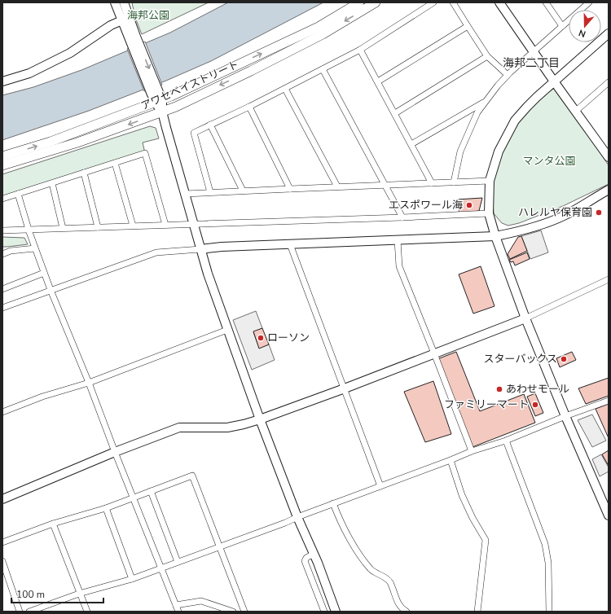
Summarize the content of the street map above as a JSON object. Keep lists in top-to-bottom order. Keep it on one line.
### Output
{"streets":{"main road":["アワセベイストリート"]},"districts":["海邦二丁目"],"parks":["海邦公園","マンタ公園"],"places":["エスポワール海","ハレルヤ保育園","ローソン","スターバックス","あわせモール","ファミリーマート"],"scale_bar":"100 m","north":"bottom"}
